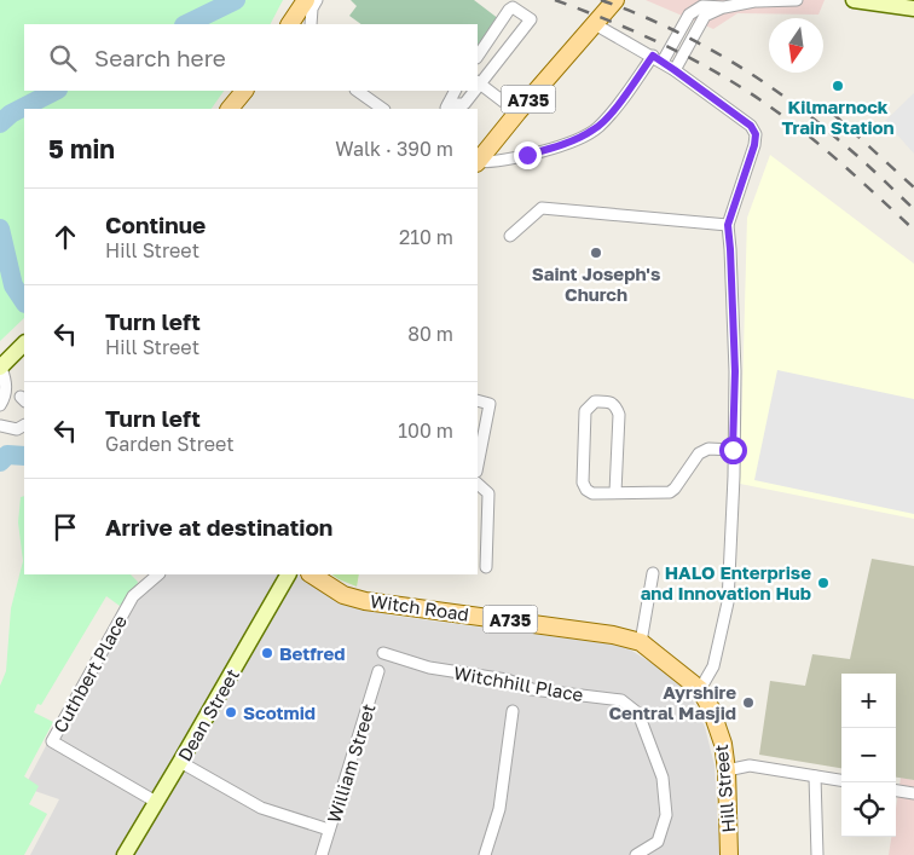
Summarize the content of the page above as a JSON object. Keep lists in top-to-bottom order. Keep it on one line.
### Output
{"streets":{"main road":["A735","Witch Road","Dean Street","Hill Street"],"street":["Cuthbert Place","Witchhill Place","William Street"]},"crossings":[["Witch Road","Hill Street"],["Cuthbert Place","Dean Street"]],"places":["Kilmarnock Train Station","Saint Joseph's Church","HALO Enterprise and Innovation Hub","Betfred","Ayrshire Central Masjid","Scotmid"],"north":"bottom","page":{"search":"Search here","heading":["5 min","Walk · 390 m"],"list":[["Continue","Hill Street","210 m"],["Turn left","Hill Street","80 m"],["Turn left","Garden Street","100 m"],"Arrive at destination"],"map_buttons":["+","−"]}}
